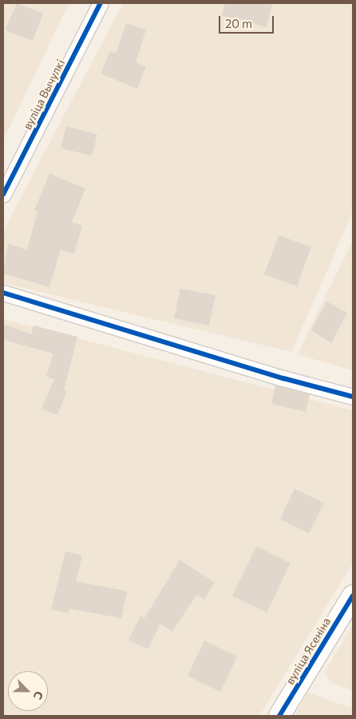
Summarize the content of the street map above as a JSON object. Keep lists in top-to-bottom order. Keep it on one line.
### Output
{"streets":{"street":["вуліца Вычулкі","вуліца Ясеніна"]},"scale_bar":"20 m","north":"bottom right"}
